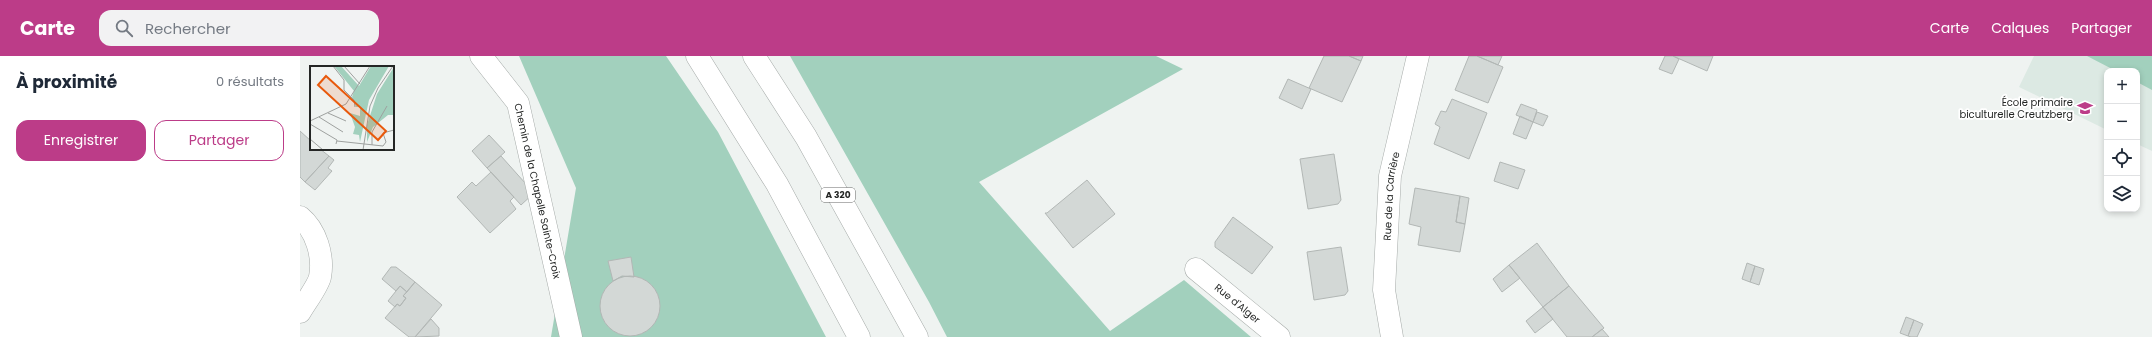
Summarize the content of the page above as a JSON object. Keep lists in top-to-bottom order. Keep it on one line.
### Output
{"streets":{"main road":["Chemin de la Chapelle Sainte-Croix","A 320","Rue de la Carrière","Rue d'Alger"]},"places":{"school or university":["École primaire biculturelle Creutzberg"]},"page":{"header":"Carte","search":"Rechercher","nav":["Carte","Calques","Partager"],"heading":["À proximité","0 résultats"],"map_buttons":["+","−"],"buttons":["Enregistrer","Partager"]}}
